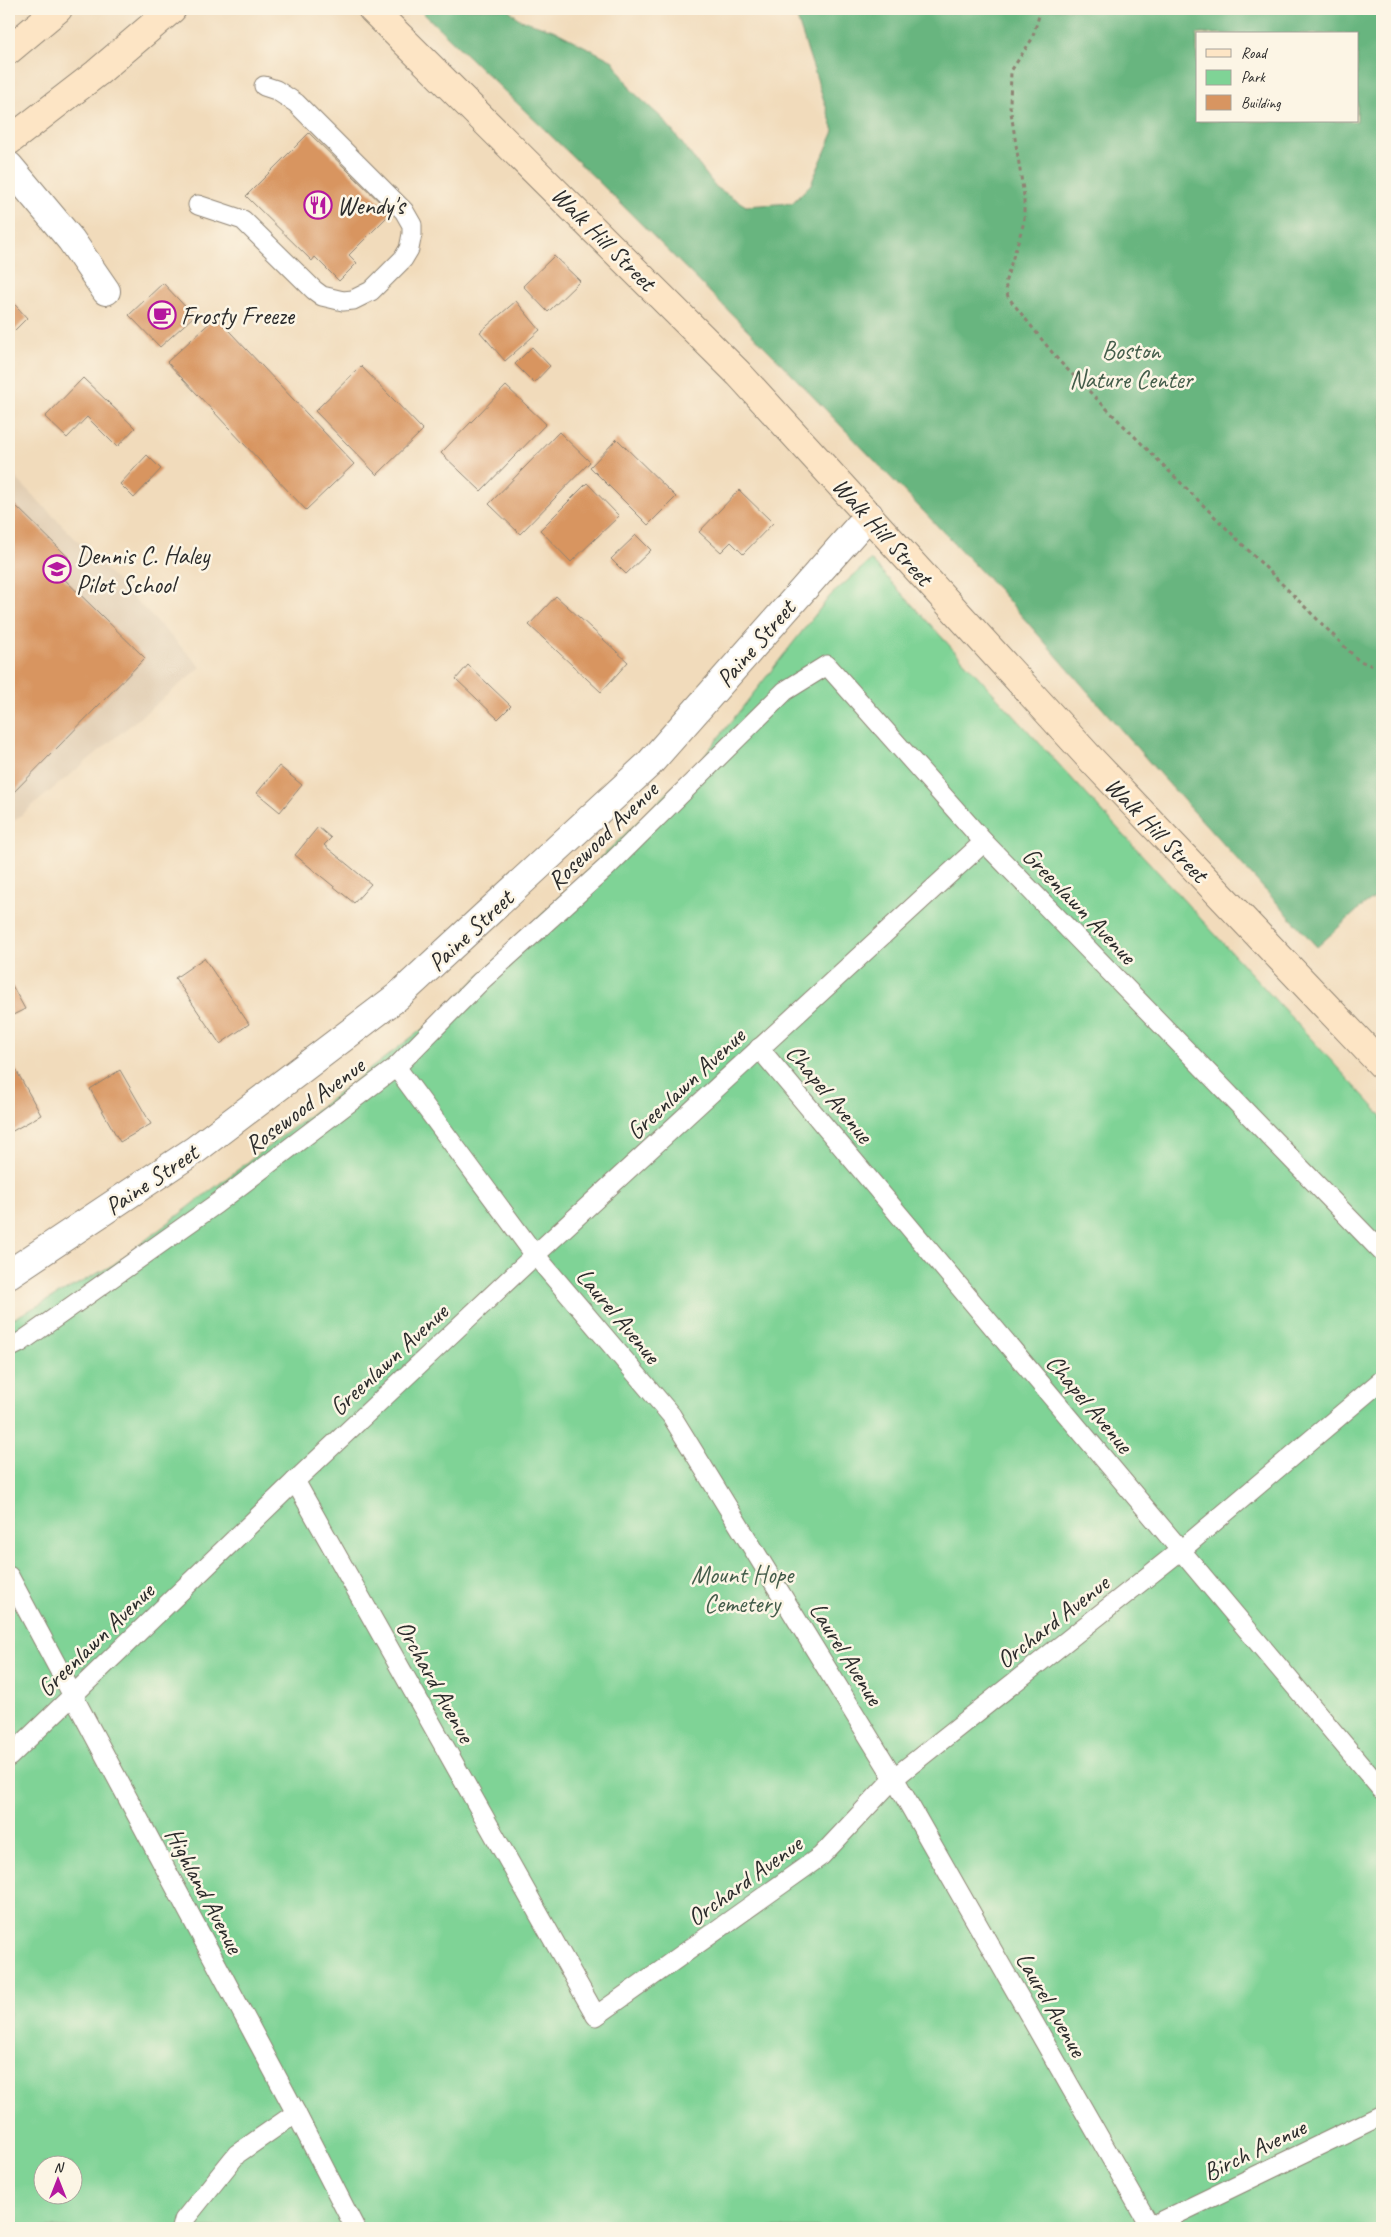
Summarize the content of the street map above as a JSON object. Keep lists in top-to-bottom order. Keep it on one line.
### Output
{"streets":{"main road":["Walk Hill Street"],"street":["Paine Street"],"lane":["Rosewood Avenue","Greenlawn Avenue","Chapel Avenue","Laurel Avenue","Orchard Avenue","Highland Avenue","Birch Avenue"]},"crossings":[["Walk Hill Street","Paine Street"],["Rosewood Avenue","Greenlawn Avenue"],["Rosewood Avenue","Laurel Avenue"],["Greenlawn Avenue","Chapel Avenue"],["Greenlawn Avenue","Laurel Avenue"],["Greenlawn Avenue","Orchard Avenue"],["Greenlawn Avenue","Highland Avenue"],["Chapel Avenue","Orchard Avenue"],["Laurel Avenue","Orchard Avenue"],["Laurel Avenue","Birch Avenue"]],"parks":["Boston Nature Center","Mount Hope Cemetery"],"places":{"restaurant":["Wendy's"],"cafe":["Frosty Freeze"],"school or university":["Dennis C. Haley Pilot School"]},"legend":["Road","Park","Building"],"north":"top"}
